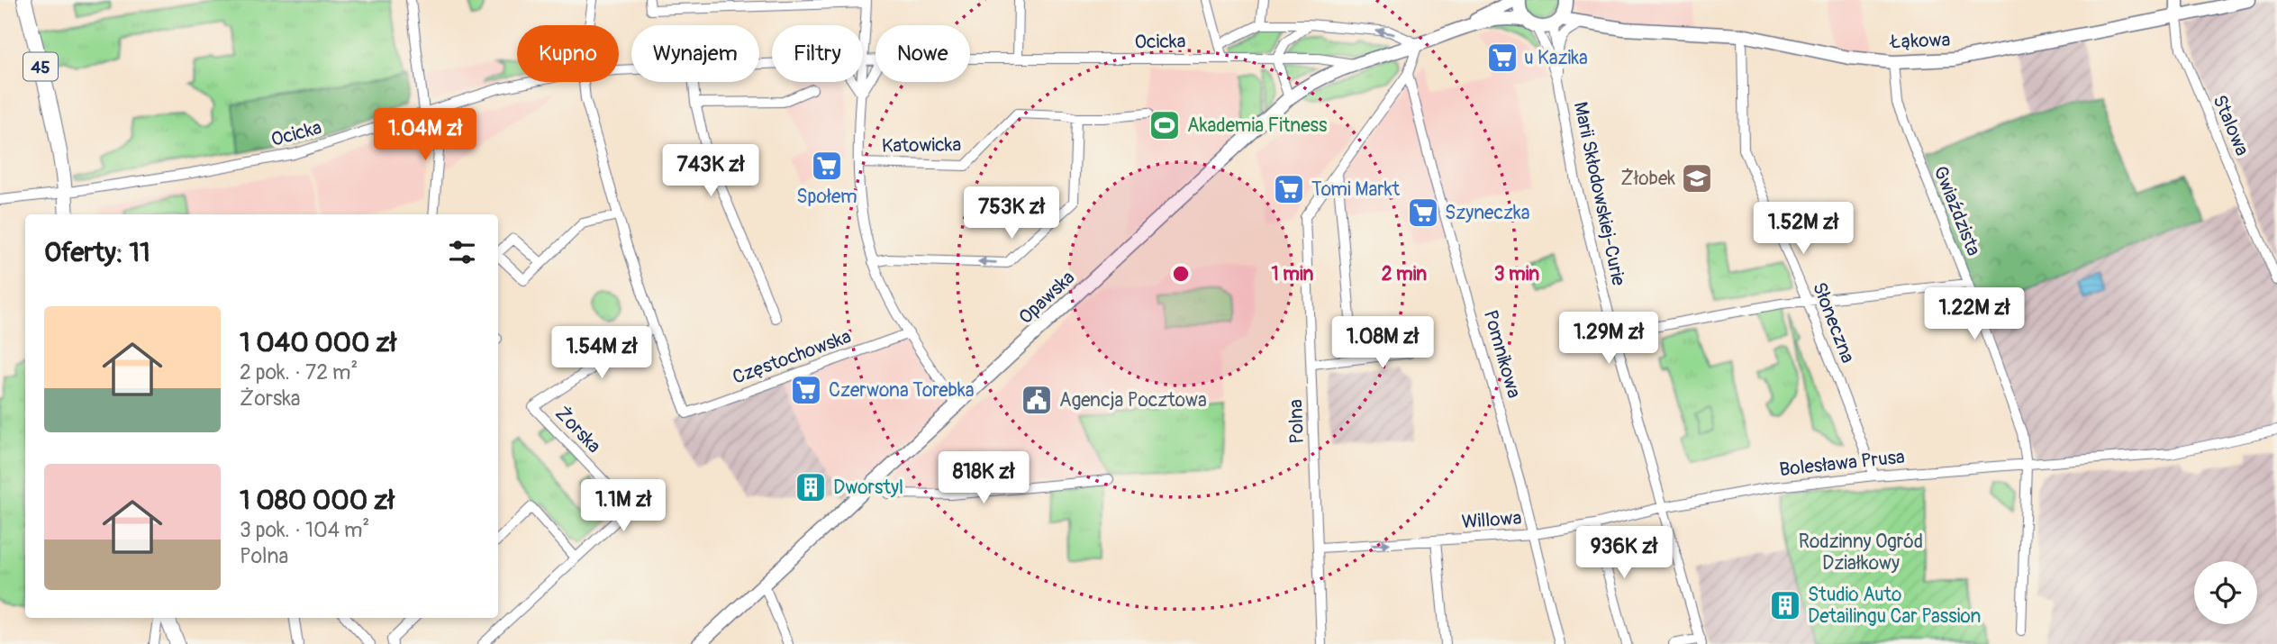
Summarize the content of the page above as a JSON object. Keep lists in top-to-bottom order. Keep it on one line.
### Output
{"streets":{"main road":["Łąkowa","45","Opawska"],"street":["Ocicka","Stalowa","Katowicka","Marii Skłodowskiej-Curie","Gwiaździsta","Słoneczna","Pomnikowa","Częstochowska","Polna","Żorska","Bolesława Prusa","Willowa"]},"crossings":[["Łąkowa","Stalowa"],["Łąkowa","Marii Skłodowskiej-Curie"],["Łąkowa","Gwiaździsta"],["Łąkowa","Opawska"],["Łąkowa","Słoneczna"],["Ocicka","45"],["Ocicka","Katowicka"],["Ocicka","Opawska"],["Katowicka","Opawska"],["Katowicka","Częstochowska"],["Marii Skłodowskiej-Curie","Opawska"],["Marii Skłodowskiej-Curie","Bolesława Prusa"],["Marii Skłodowskiej-Curie","Willowa"],["Gwiaździsta","Bolesława Prusa"],["Opawska","Polna"],["Słoneczna","Bolesława Prusa"],["Pomnikowa","Polna"],["Pomnikowa","Willowa"],["Częstochowska","Żorska"],["Polna","Willowa"],["Bolesława Prusa","Willowa"]],"parks":["Rodzinny Ogród Działkowy"],"places":{"supermarket":["u Kazika","Społem","Tomi Markt","Szyneczka","Czerwona Torebka"],"sports":["Akademia Fitness"],"school or university":["Żłobek"],"public building":["Agencja Pocztowa"],"building":["Dworstyl","Studio Auto Detailingu Car Passion"]},"page":{"chip":["Kupno","Wynajem","Filtry","Nowe"],"price":["1.04M zł","743K zł","753K zł","1.52M zł","1.22M zł","1.29M zł","1.08M zł","1.54M zł","818K zł","1.1M zł","936K zł"],"heading":"Oferty: 11","list":[{"name":"1 040 000 zł","note":"2 pok. · 72 m² · Żorska"},{"name":"1 080 000 zł","note":"3 pok. · 104 m² · Polna"}]},"rings":["1 min","2 min","3 min"]}
